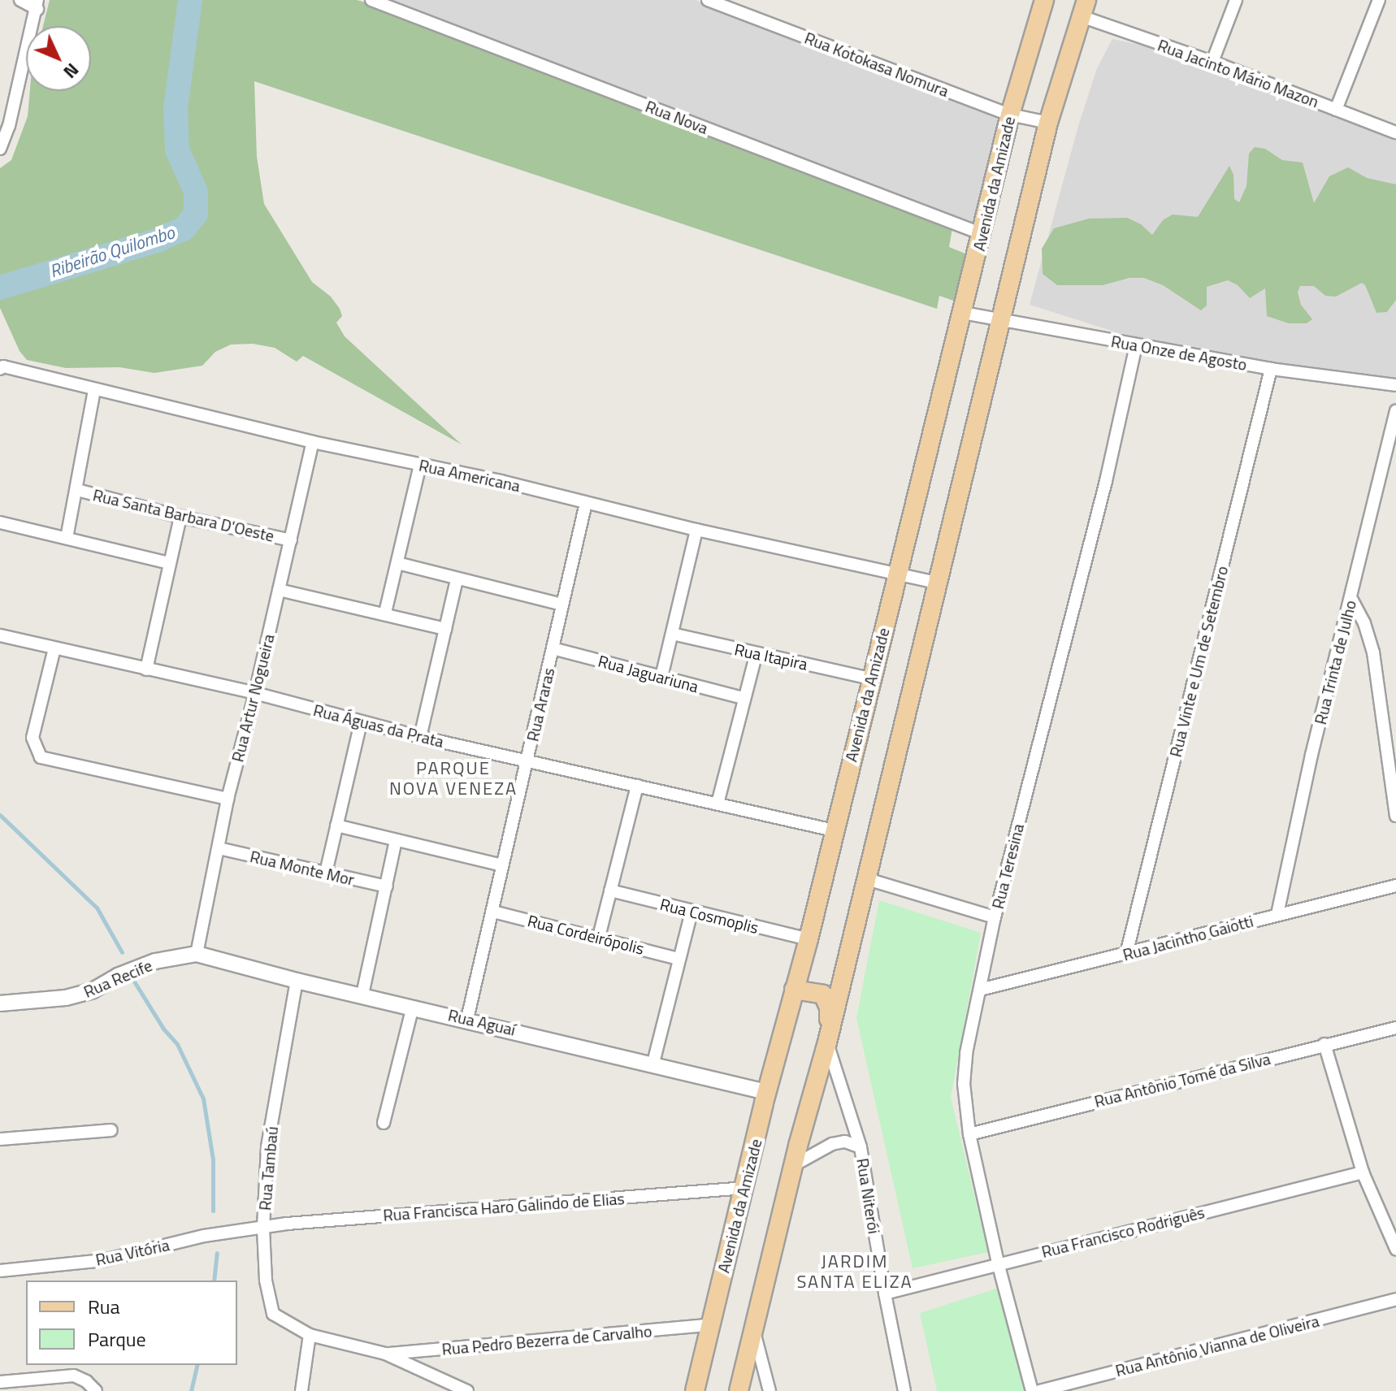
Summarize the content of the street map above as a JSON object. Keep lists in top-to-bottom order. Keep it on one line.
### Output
{"streets":{"main road":["Avenida da Amizade"],"street":["Rua Kotokasa Nomura","Rua Jacinto Mário Mazon","Rua Nova","Rua Onze de Agosto","Rua Americana","Rua Santa Barbara D'Oeste","Rua Itapira","Rua Vinte e Um de Setembro","Rua Trinta de Julho","Rua Jaguariuna","Rua Artur Nogueira","Rua Araras","Rua Águas da Prata","Rua Teresina","Rua Monte Mor","Rua Cosmoplis","Rua Cordeirópolis","Rua Jacintho Gaiotti","Rua Recife","Rua Aguaí","Rua Antônio Tomé da Silva","Rua Tambaú","Rua Niterói","Rua Francisca Haro Galindo de Elias","Rua Francisco Rodriguês","Rua Vitória","Rua Pedro Bezerra de Carvalho","Rua Antônio Vianna de Oliveira"]},"crossings":[["Rua Kotokasa Nomura","Avenida da Amizade"],["Rua Nova","Avenida da Amizade"],["Avenida da Amizade","Rua Onze de Agosto"],["Avenida da Amizade","Rua Americana"],["Avenida da Amizade","Rua Itapira"],["Avenida da Amizade","Rua Águas da Prata"],["Avenida da Amizade","Rua Cosmoplis"],["Avenida da Amizade","Rua Aguaí"],["Avenida da Amizade","Rua Francisca Haro Galindo de Elias"],["Avenida da Amizade","Rua Pedro Bezerra de Carvalho"],["Rua Onze de Agosto","Rua Vinte e Um de Setembro"],["Rua Onze de Agosto","Rua Teresina"],["Rua Americana","Rua Artur Nogueira"],["Rua Americana","Rua Araras"],["Rua Santa Barbara D'Oeste","Rua Artur Nogueira"],["Rua Vinte e Um de Setembro","Rua Jacintho Gaiotti"],["Rua Trinta de Julho","Rua Jacintho Gaiotti"],["Rua Jaguariuna","Rua Araras"],["Rua Artur Nogueira","Rua Águas da Prata"],["Rua Artur Nogueira","Rua Monte Mor"],["Rua Artur Nogueira","Rua Recife"],["Rua Artur Nogueira","Rua Aguaí"],["Rua Araras","Rua Águas da Prata"],["Rua Araras","Rua Cordeirópolis"],["Rua Araras","Rua Aguaí"],["Rua Teresina","Rua Jacintho Gaiotti"],["Rua Teresina","Rua Antônio Tomé da Silva"],["Rua Teresina","Rua Francisco Rodriguês"],["Rua Recife","Rua Aguaí"],["Rua Aguaí","Rua Tambaú"],["Rua Tambaú","Rua Francisca Haro Galindo de Elias"],["Rua Tambaú","Rua Vitória"],["Rua Niterói","Rua Francisco Rodriguês"],["Rua Francisca Haro Galindo de Elias","Rua Vitória"]],"districts":["PARQUE NOVA VENEZA","JARDIM SANTA ELIZA"],"water":["Ribeirão Quilombo"],"legend":["Rua","Parque"],"north":"bottom right"}
